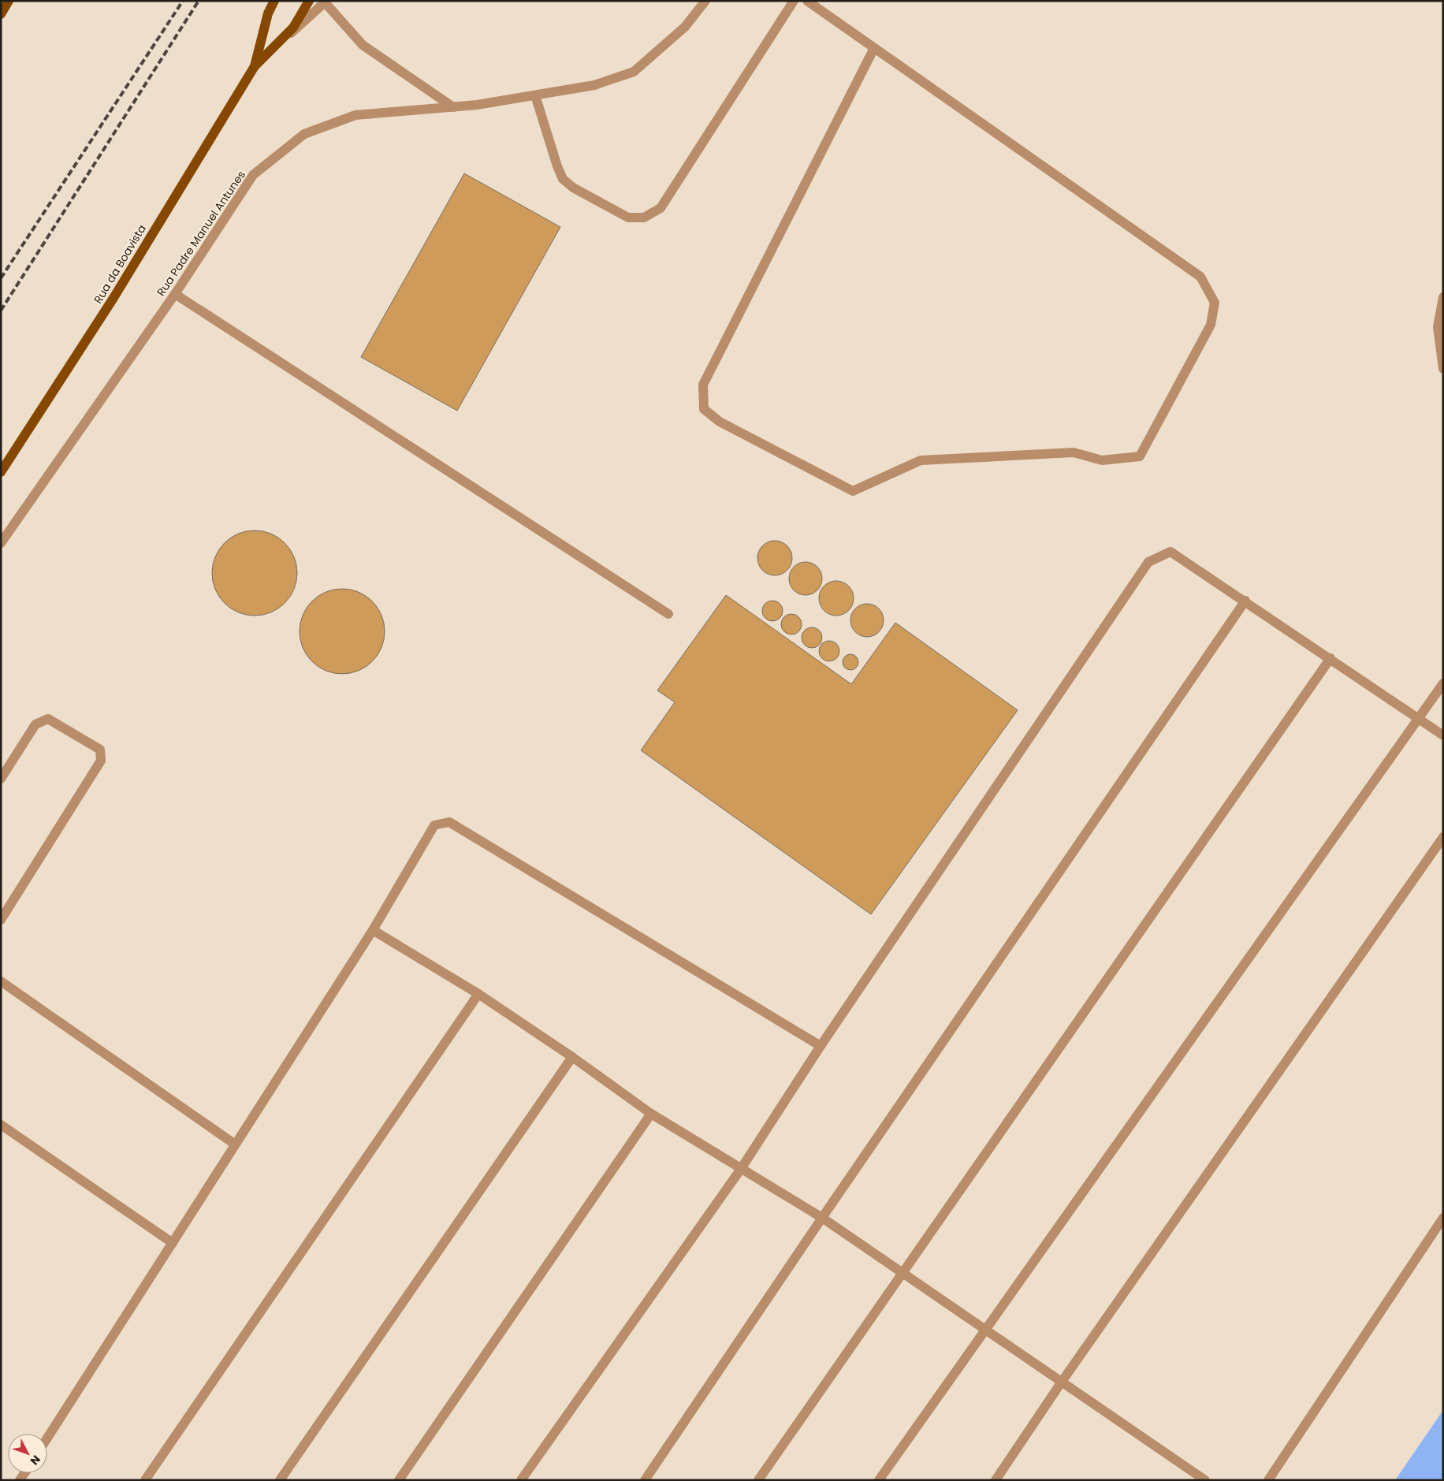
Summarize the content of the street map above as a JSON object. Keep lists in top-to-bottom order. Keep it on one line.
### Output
{"streets":{"main road":["Rua da Boavista"],"lane":["Rua Padre Manuel Antunes"]},"north":"bottom right"}
